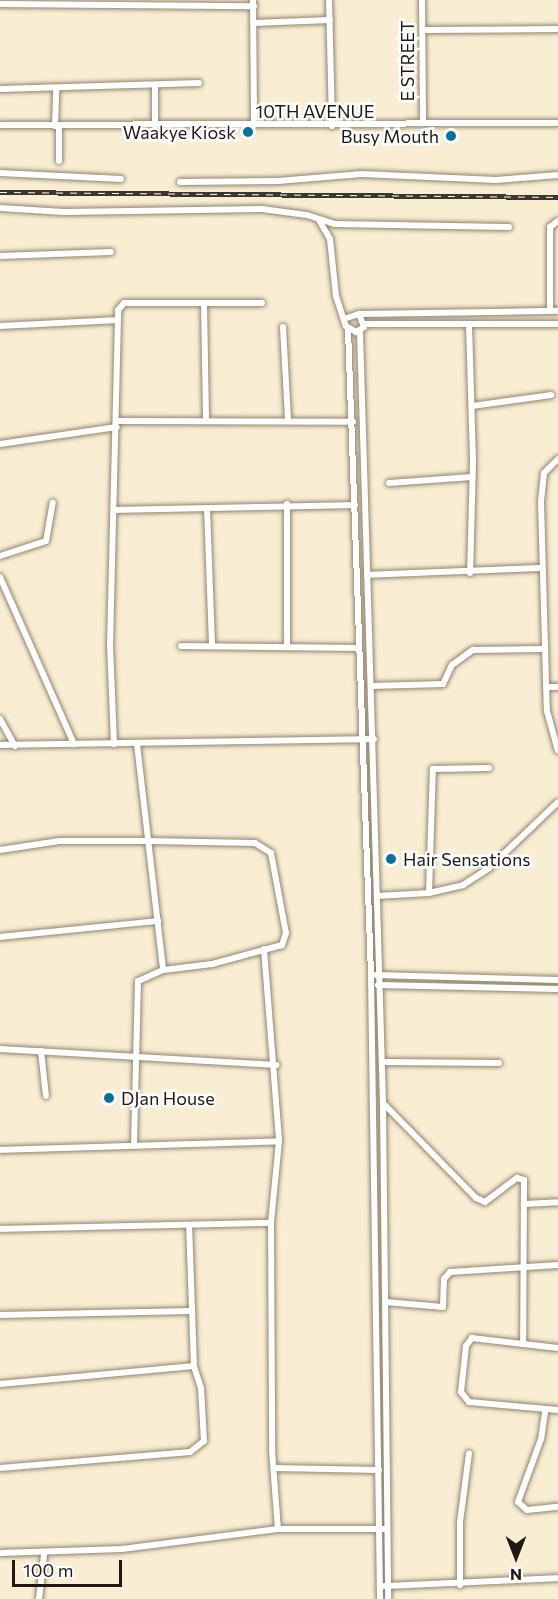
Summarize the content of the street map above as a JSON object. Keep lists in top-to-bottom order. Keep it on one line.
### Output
{"streets":{"street":["E STREET","10TH AVENUE"]},"crossings":[["E STREET","10TH AVENUE"]],"places":["Waakye Kiosk","Busy Mouth","Hair Sensations","DJan House"],"scale_bar":"100 m","north":"bottom"}
